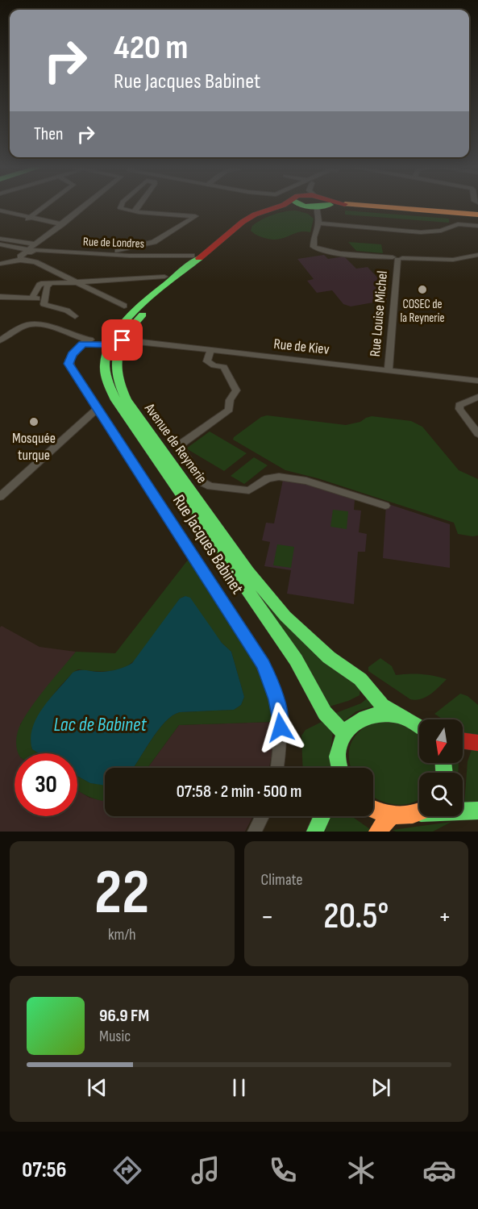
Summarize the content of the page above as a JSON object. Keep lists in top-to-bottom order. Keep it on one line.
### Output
{"streets":{"street":["Rue de Londres","Rue Louise Michel","Rue de Kiev","Avenue de Reynerie","Rue Jacques Babinet"]},"crossings":[["Rue Louise Michel","Rue de Kiev"],["Rue de Kiev","Avenue de Reynerie"]],"water":["Lac de Babinet"],"places":["COSEC de la Reynerie","Mosquée turque"],"north":"bottom","page":{"turn":["420 m","Rue Jacques Babinet"],"then":"Then","limit":"30","trip":"07:58 · 2 min · 500 m","tile":[["22","km/h"],"Climate"],"heat":["−","20.5°","+"],"song":["96.9 FM","Music"],"tabs":"07:56"}}
